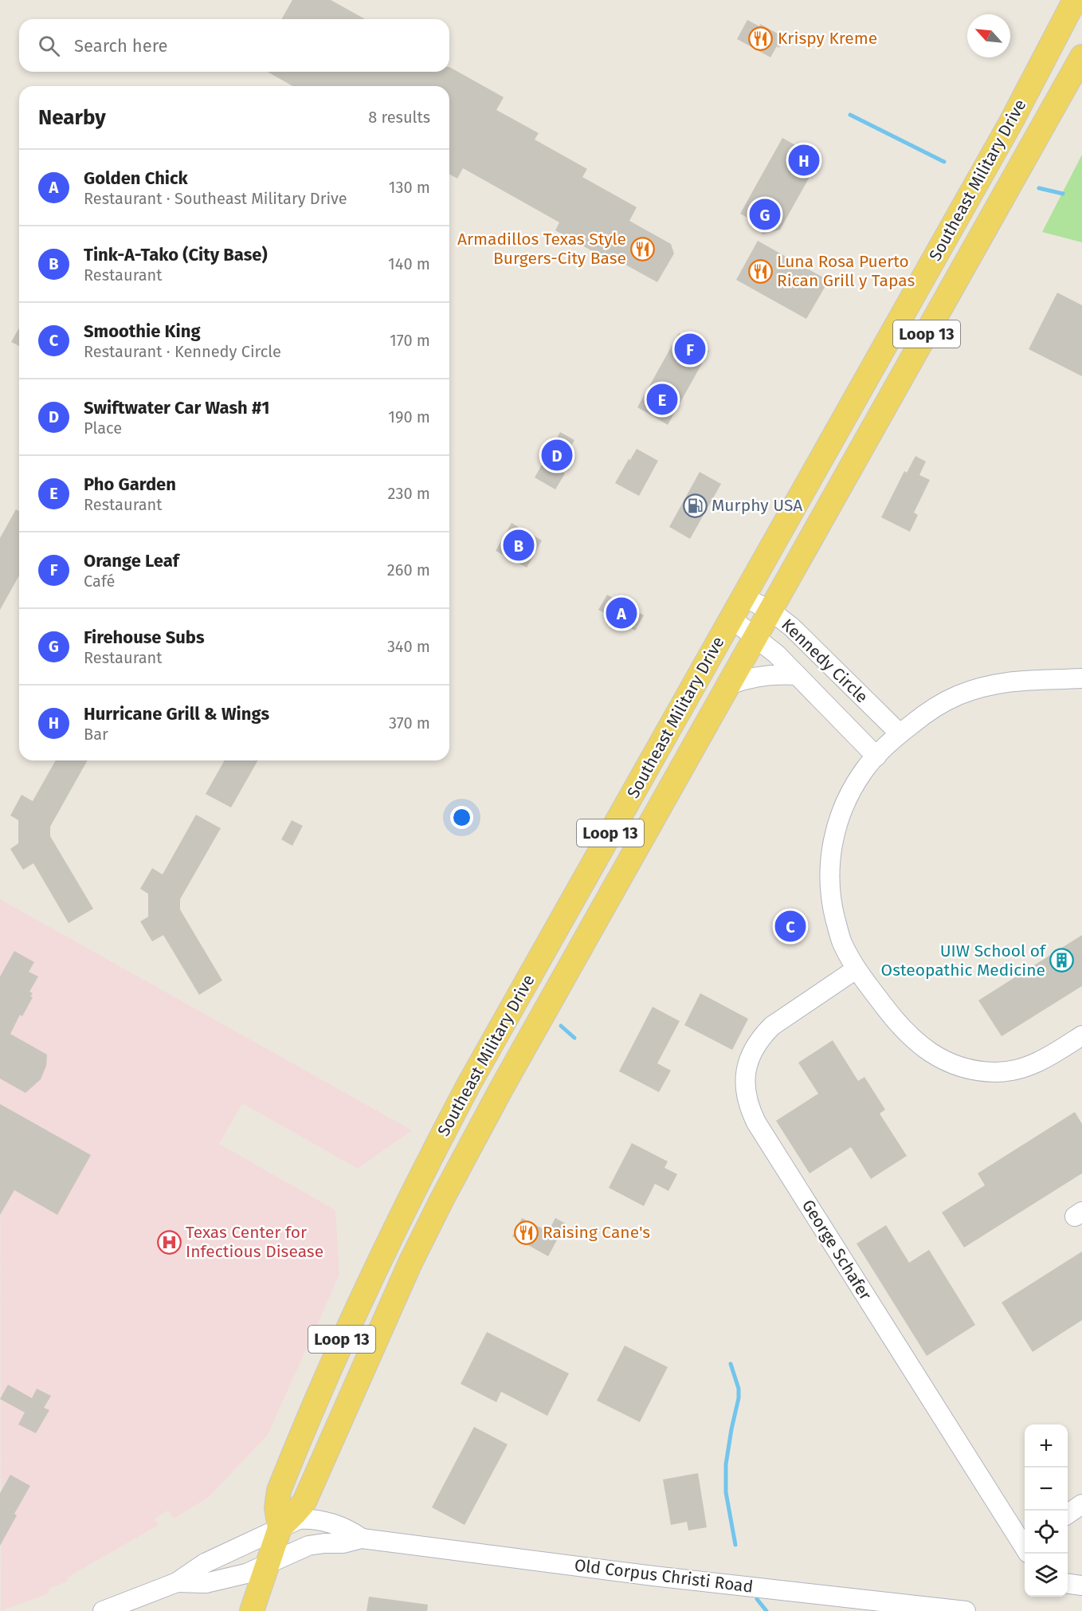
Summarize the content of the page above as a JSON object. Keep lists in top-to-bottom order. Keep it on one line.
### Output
{"streets":{"main road":["Southeast Military Drive","Loop 13"],"street":["Kennedy Circle","George Schafer","Old Corpus Christi Road"]},"crossings":[["Southeast Military Drive","Kennedy Circle"],["Southeast Military Drive","Old Corpus Christi Road"]],"places":{"restaurant":["Krispy Kreme","Armadillos Texas Style Burgers-City Base","Luna Rosa Puerto Rican Grill y Tapas","Raising Cane's"],"fuel station":["Murphy USA"],"building":["UIW School of Osteopathic Medicine"],"hospital":["Texas Center for Infectious Disease"]},"north":"top left","page":{"search":"Search here","heading":["Nearby","8 results"],"pins":["H","G","F","E","D","B","A","C"],"list":[{"mark":"A","name":"Golden Chick","note":"Restaurant · Southeast Military Drive","value":"130 m"},{"mark":"B","name":"Tink-A-Tako (City Base)","note":"Restaurant","value":"140 m"},{"mark":"C","name":"Smoothie King","note":"Restaurant · Kennedy Circle","value":"170 m"},{"mark":"D","name":"Swiftwater Car Wash #1","note":"Place","value":"190 m"},{"mark":"E","name":"Pho Garden","note":"Restaurant","value":"230 m"},{"mark":"F","name":"Orange Leaf","note":"Café","value":"260 m"},{"mark":"G","name":"Firehouse Subs","note":"Restaurant","value":"340 m"},{"mark":"H","name":"Hurricane Grill & Wings","note":"Bar","value":"370 m"}],"map_buttons":["+","−"]}}
